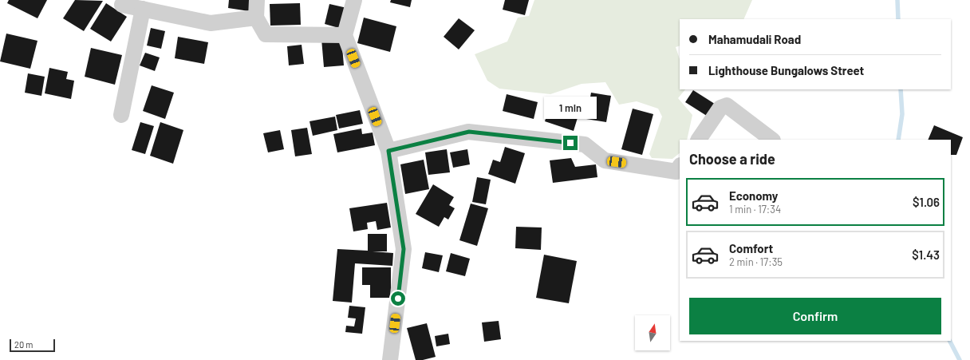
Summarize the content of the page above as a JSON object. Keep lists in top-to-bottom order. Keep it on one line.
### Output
{"scale_bar":"20 m","north":"top","page":{"banner":["Mahamudali Road","Lighthouse Bungalows Street"],"bubble":"1 min","heading":"Choose a ride","list":[{"name":"Economy","note":"1 min · 17:34","value":"$1.06"},{"name":"Comfort","note":"2 min · 17:35","value":"$1.43"}],"buttons":"Confirm","scale":"20 m"}}
